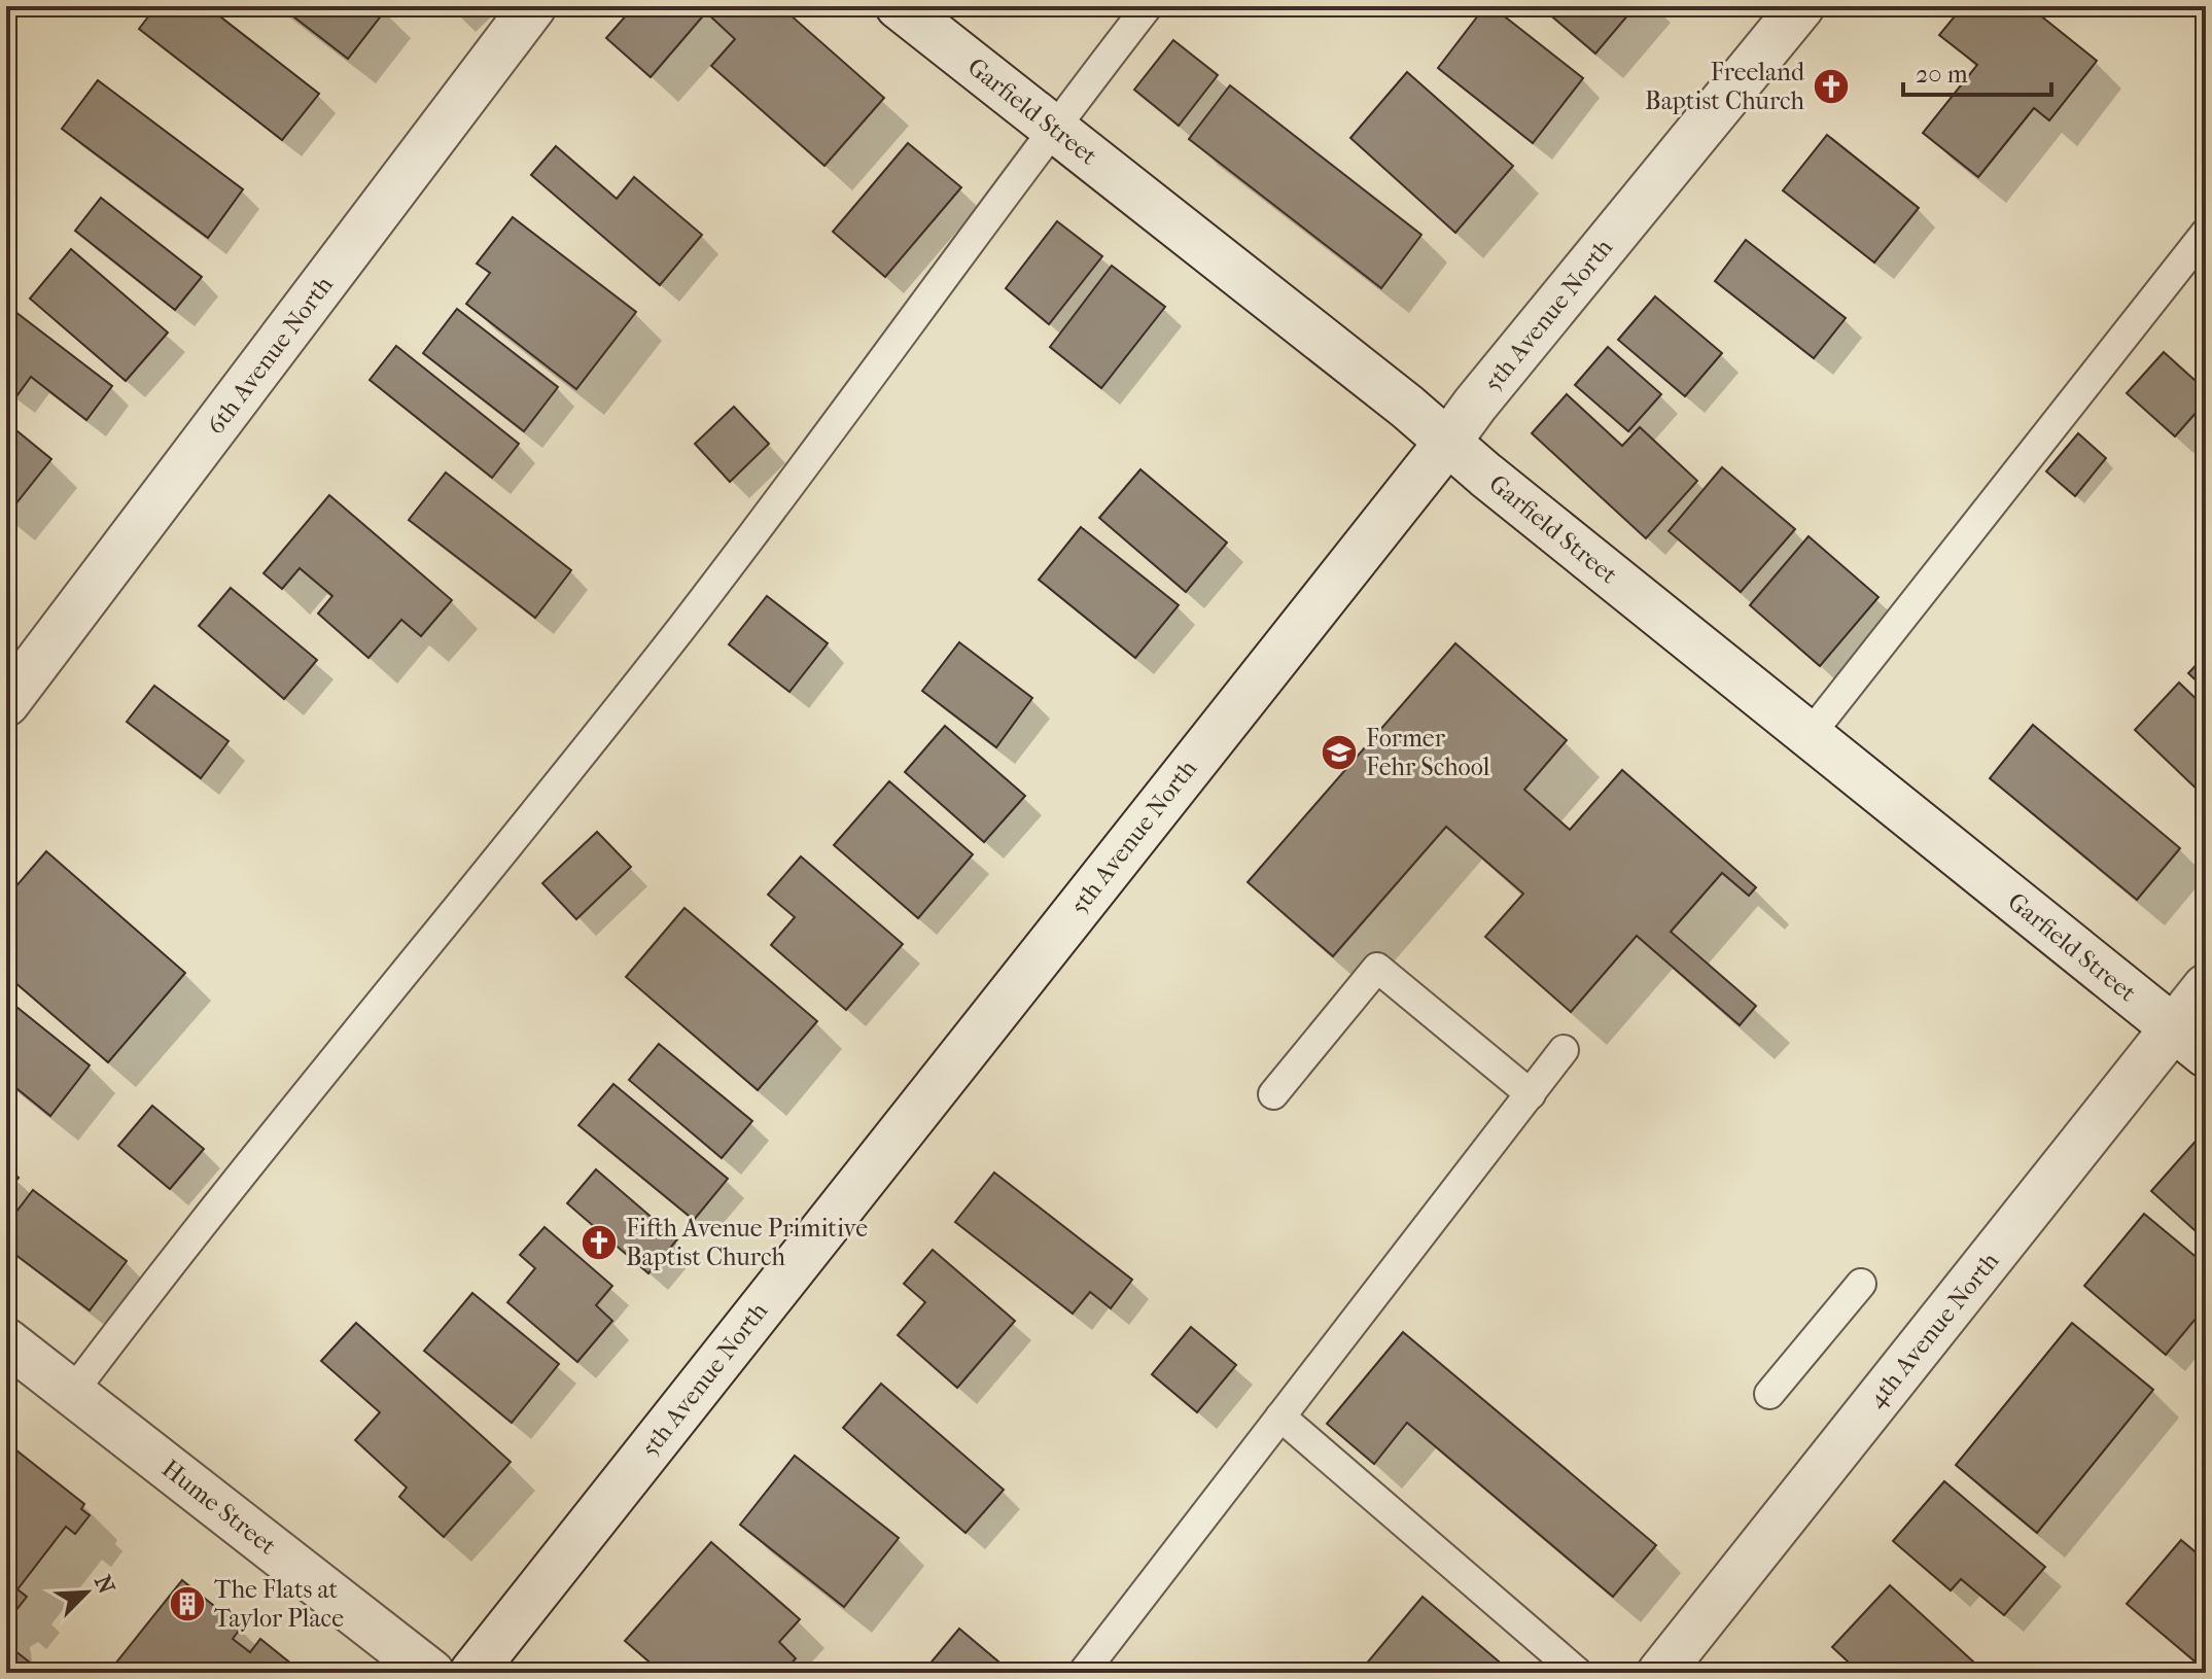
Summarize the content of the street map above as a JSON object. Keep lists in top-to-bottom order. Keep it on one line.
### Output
{"streets":{"street":["Garfield Street","5th Avenue North","6th Avenue North","4th Avenue North","Hume Street"]},"crossings":[["Garfield Street","5th Avenue North"],["Garfield Street","4th Avenue North"]],"places":{"church":["Freeland Baptist Church","Fifth Avenue Primitive Baptist Church"],"school or university":["Former Fehr School"],"building":["The Flats at Taylor Place"]},"scale_bar":"20 m","north":"top right"}
